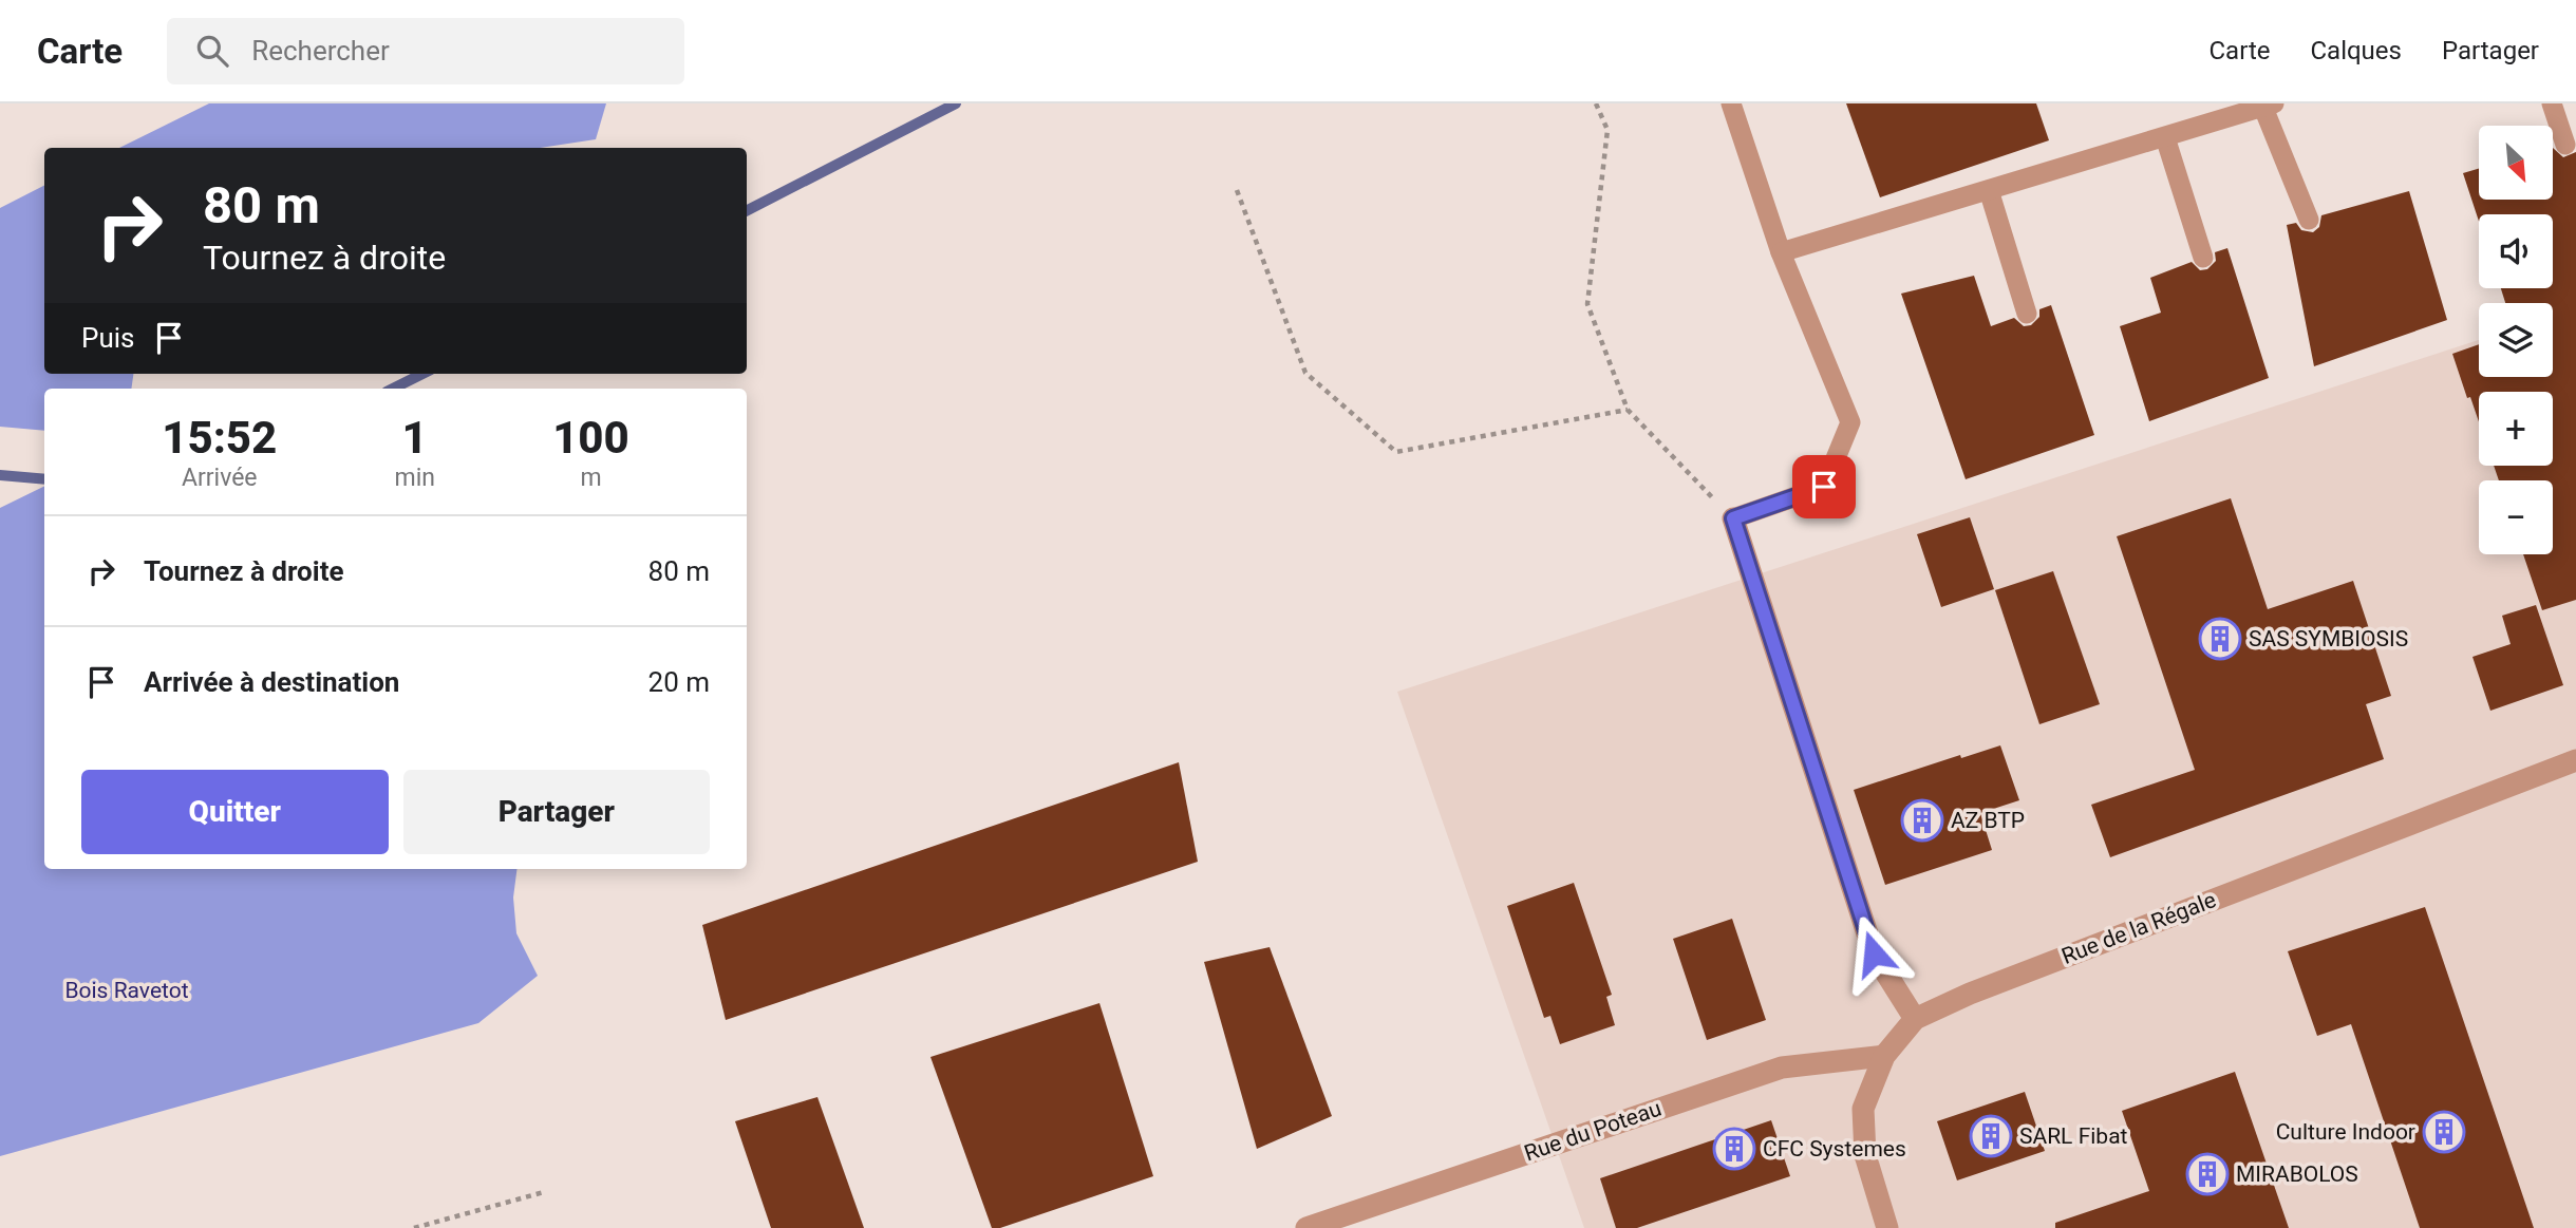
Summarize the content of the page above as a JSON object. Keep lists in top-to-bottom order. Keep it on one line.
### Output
{"streets":{"street":["Rue de la Régale","Rue du Poteau"]},"crossings":[["Rue de la Régale","Rue du Poteau"]],"parks":["Bois Ravetot"],"places":{"building":["SAS SYMBIOSIS","AZ BTP","Culture Indoor","SARL Fibat","CFC Systemes","MIRABOLOS"]},"north":"bottom right","page":{"header":"Carte","search":"Rechercher","nav":["Carte","Calques","Partager"],"map_buttons":["+","−"],"turn":["80 m","Tournez à droite"],"then":"Puis","eta":["15:52","Arrivée","1","min","100","m"],"list":[{"name":"Tournez à droite","value":"80 m"},{"name":"Arrivée à destination","value":"20 m"}],"buttons":["Quitter","Partager"]}}
